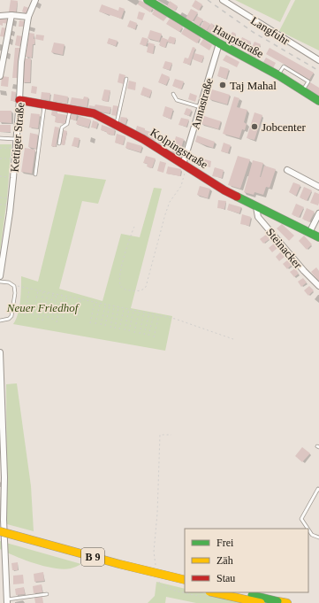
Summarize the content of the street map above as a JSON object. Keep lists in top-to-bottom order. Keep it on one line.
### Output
{"streets":{"main road":["Hauptstraße","Kolpingstraße","B 9"],"street":["Langfuhr","Annastraße","Kettiger Straße","Steinacker"]},"crossings":[["Hauptstraße","Annastraße"],["Annastraße","Kolpingstraße"],["Kettiger Straße","Kolpingstraße"],["Kolpingstraße","Steinacker"]],"parks":["Neuer Friedhof"],"places":["Taj Mahal","Jobcenter"],"legend":["Frei","Zäh","Stau"]}
